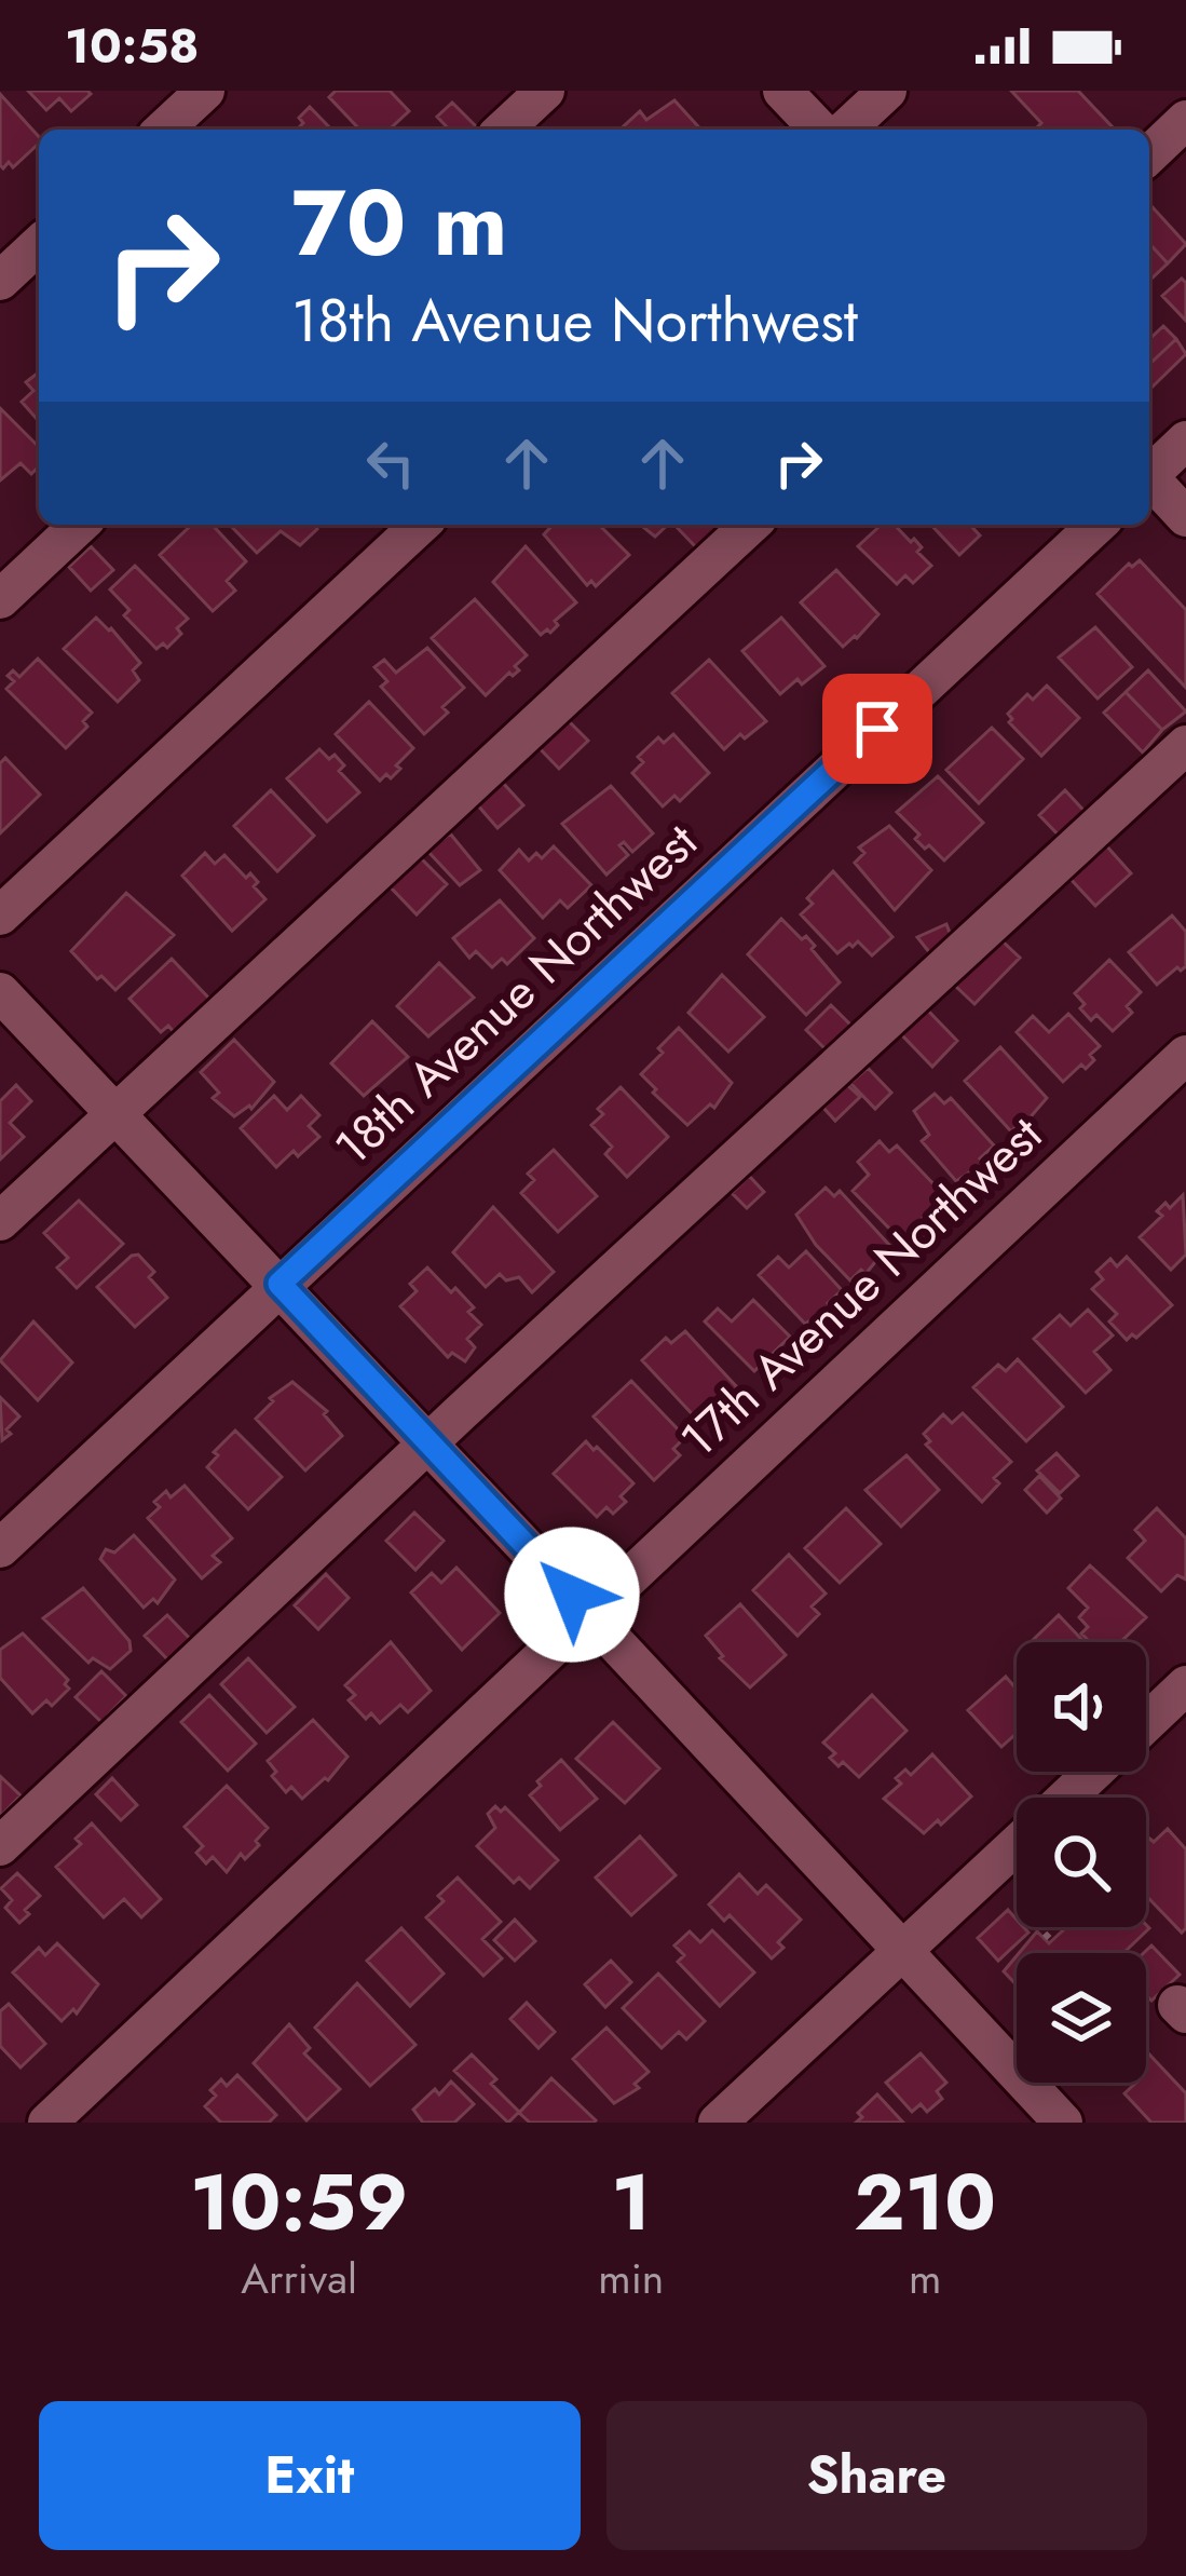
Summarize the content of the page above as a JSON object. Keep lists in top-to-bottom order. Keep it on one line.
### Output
{"streets":{"street":["18th Avenue Northwest","17th Avenue Northwest"]},"page":{"status":"10:58","turn":["70 m","18th Avenue Northwest"],"eta":["10:59","Arrival","1","min","210","m"],"buttons":["Exit","Share"]}}
